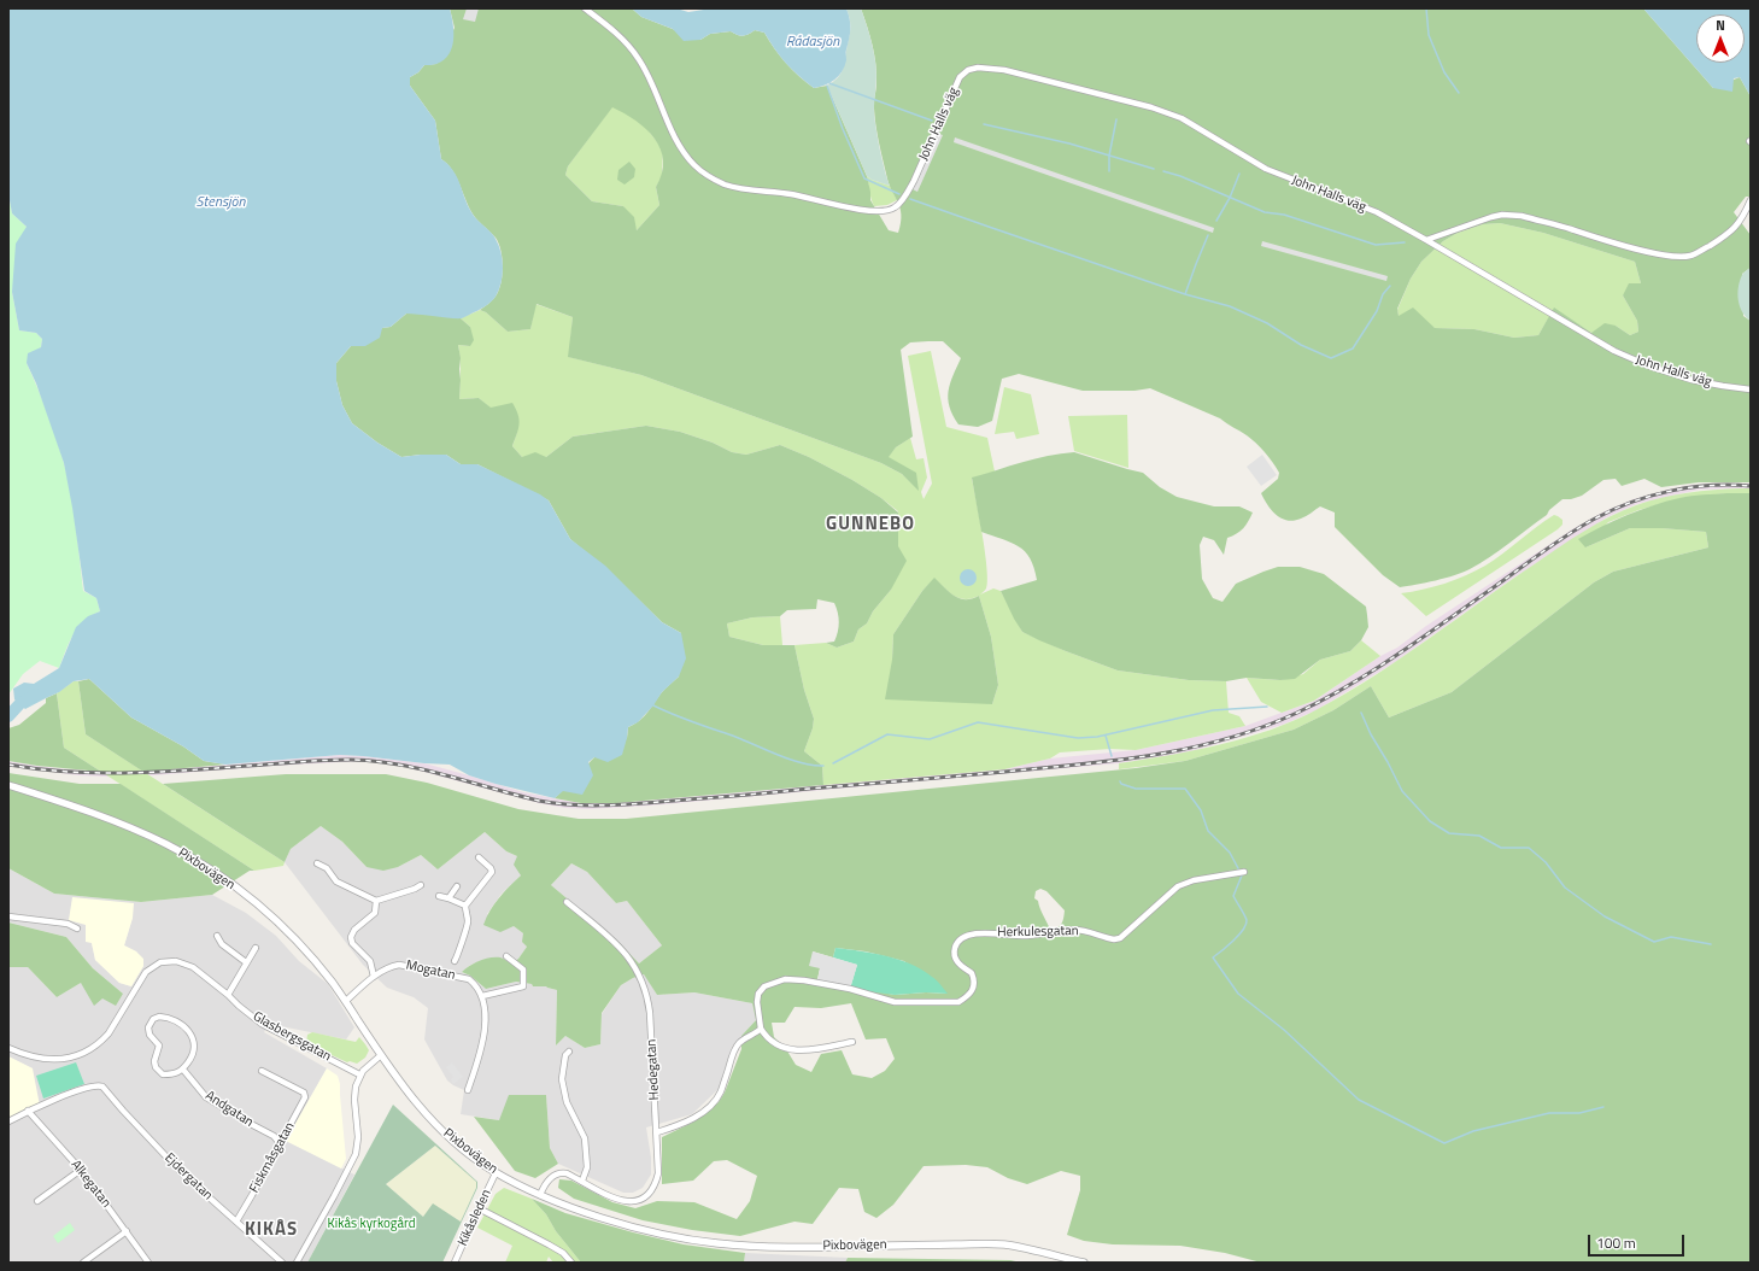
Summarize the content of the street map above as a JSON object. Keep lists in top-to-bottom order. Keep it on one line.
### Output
{"streets":{"street":["John Halls väg","Pixbovägen","Herkulesgatan","Mogatan","Glasbergsgatan","Hedegatan","Andgatan","Fiskmåsgatan","Ejdergatan","Alkegatan","Kikåsleden"]},"crossings":[["Pixbovägen","Mogatan"],["Pixbovägen","Hedegatan"],["Pixbovägen","Kikåsleden"],["Andgatan","Fiskmåsgatan"],["Fiskmåsgatan","Ejdergatan"],["Ejdergatan","Alkegatan"]],"districts":["GUNNEBO","KIKÅS"],"water":["Rådasjön","Stensjön"],"parks":["Kikås kyrkogård"],"scale_bar":"100 m","north":"top"}
